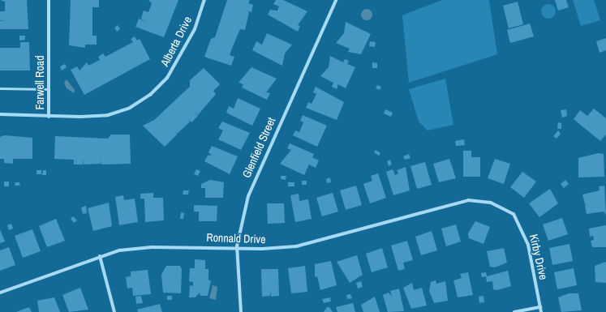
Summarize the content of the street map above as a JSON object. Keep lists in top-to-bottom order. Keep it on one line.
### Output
{"streets":{"street":["Alberta Drive","Farwell Road","Glenfield Street","Ronnald Drive","Kirby Drive"]},"crossings":[["Alberta Drive","Farwell Road"],["Glenfield Street","Ronnald Drive"],["Ronnald Drive","Kirby Drive"]]}
